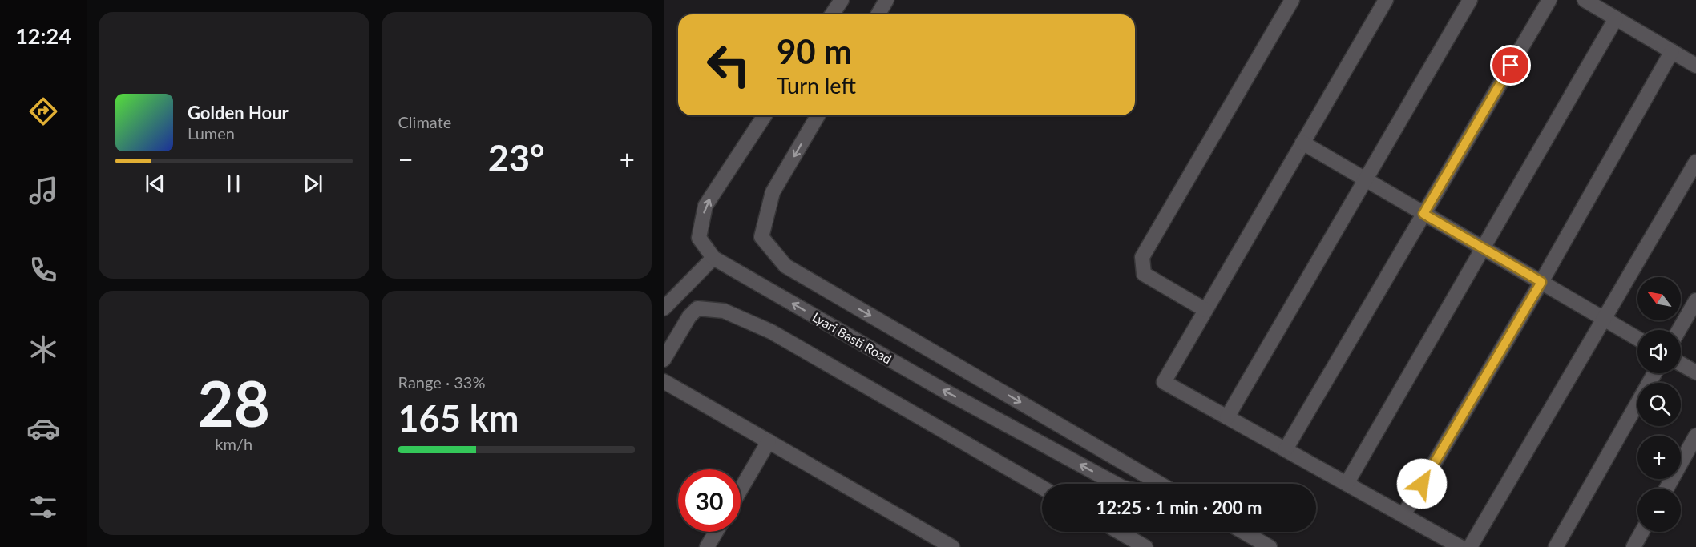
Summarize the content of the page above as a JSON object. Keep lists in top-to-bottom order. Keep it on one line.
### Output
{"streets":{"street":["Lyari Basti Road"]},"one_way":["Lyari Basti Road"],"north":"top left","page":{"tabs":"12:24","tile":["Climate",["28","km/h"],["Range · 33%","165 km"]],"turn":["90 m","Turn left"],"song":["Golden Hour","Lumen"],"heat":["−","23°","+"],"map_buttons":["+","−"],"limit":"30","trip":"12:25 · 1 min · 200 m"}}
